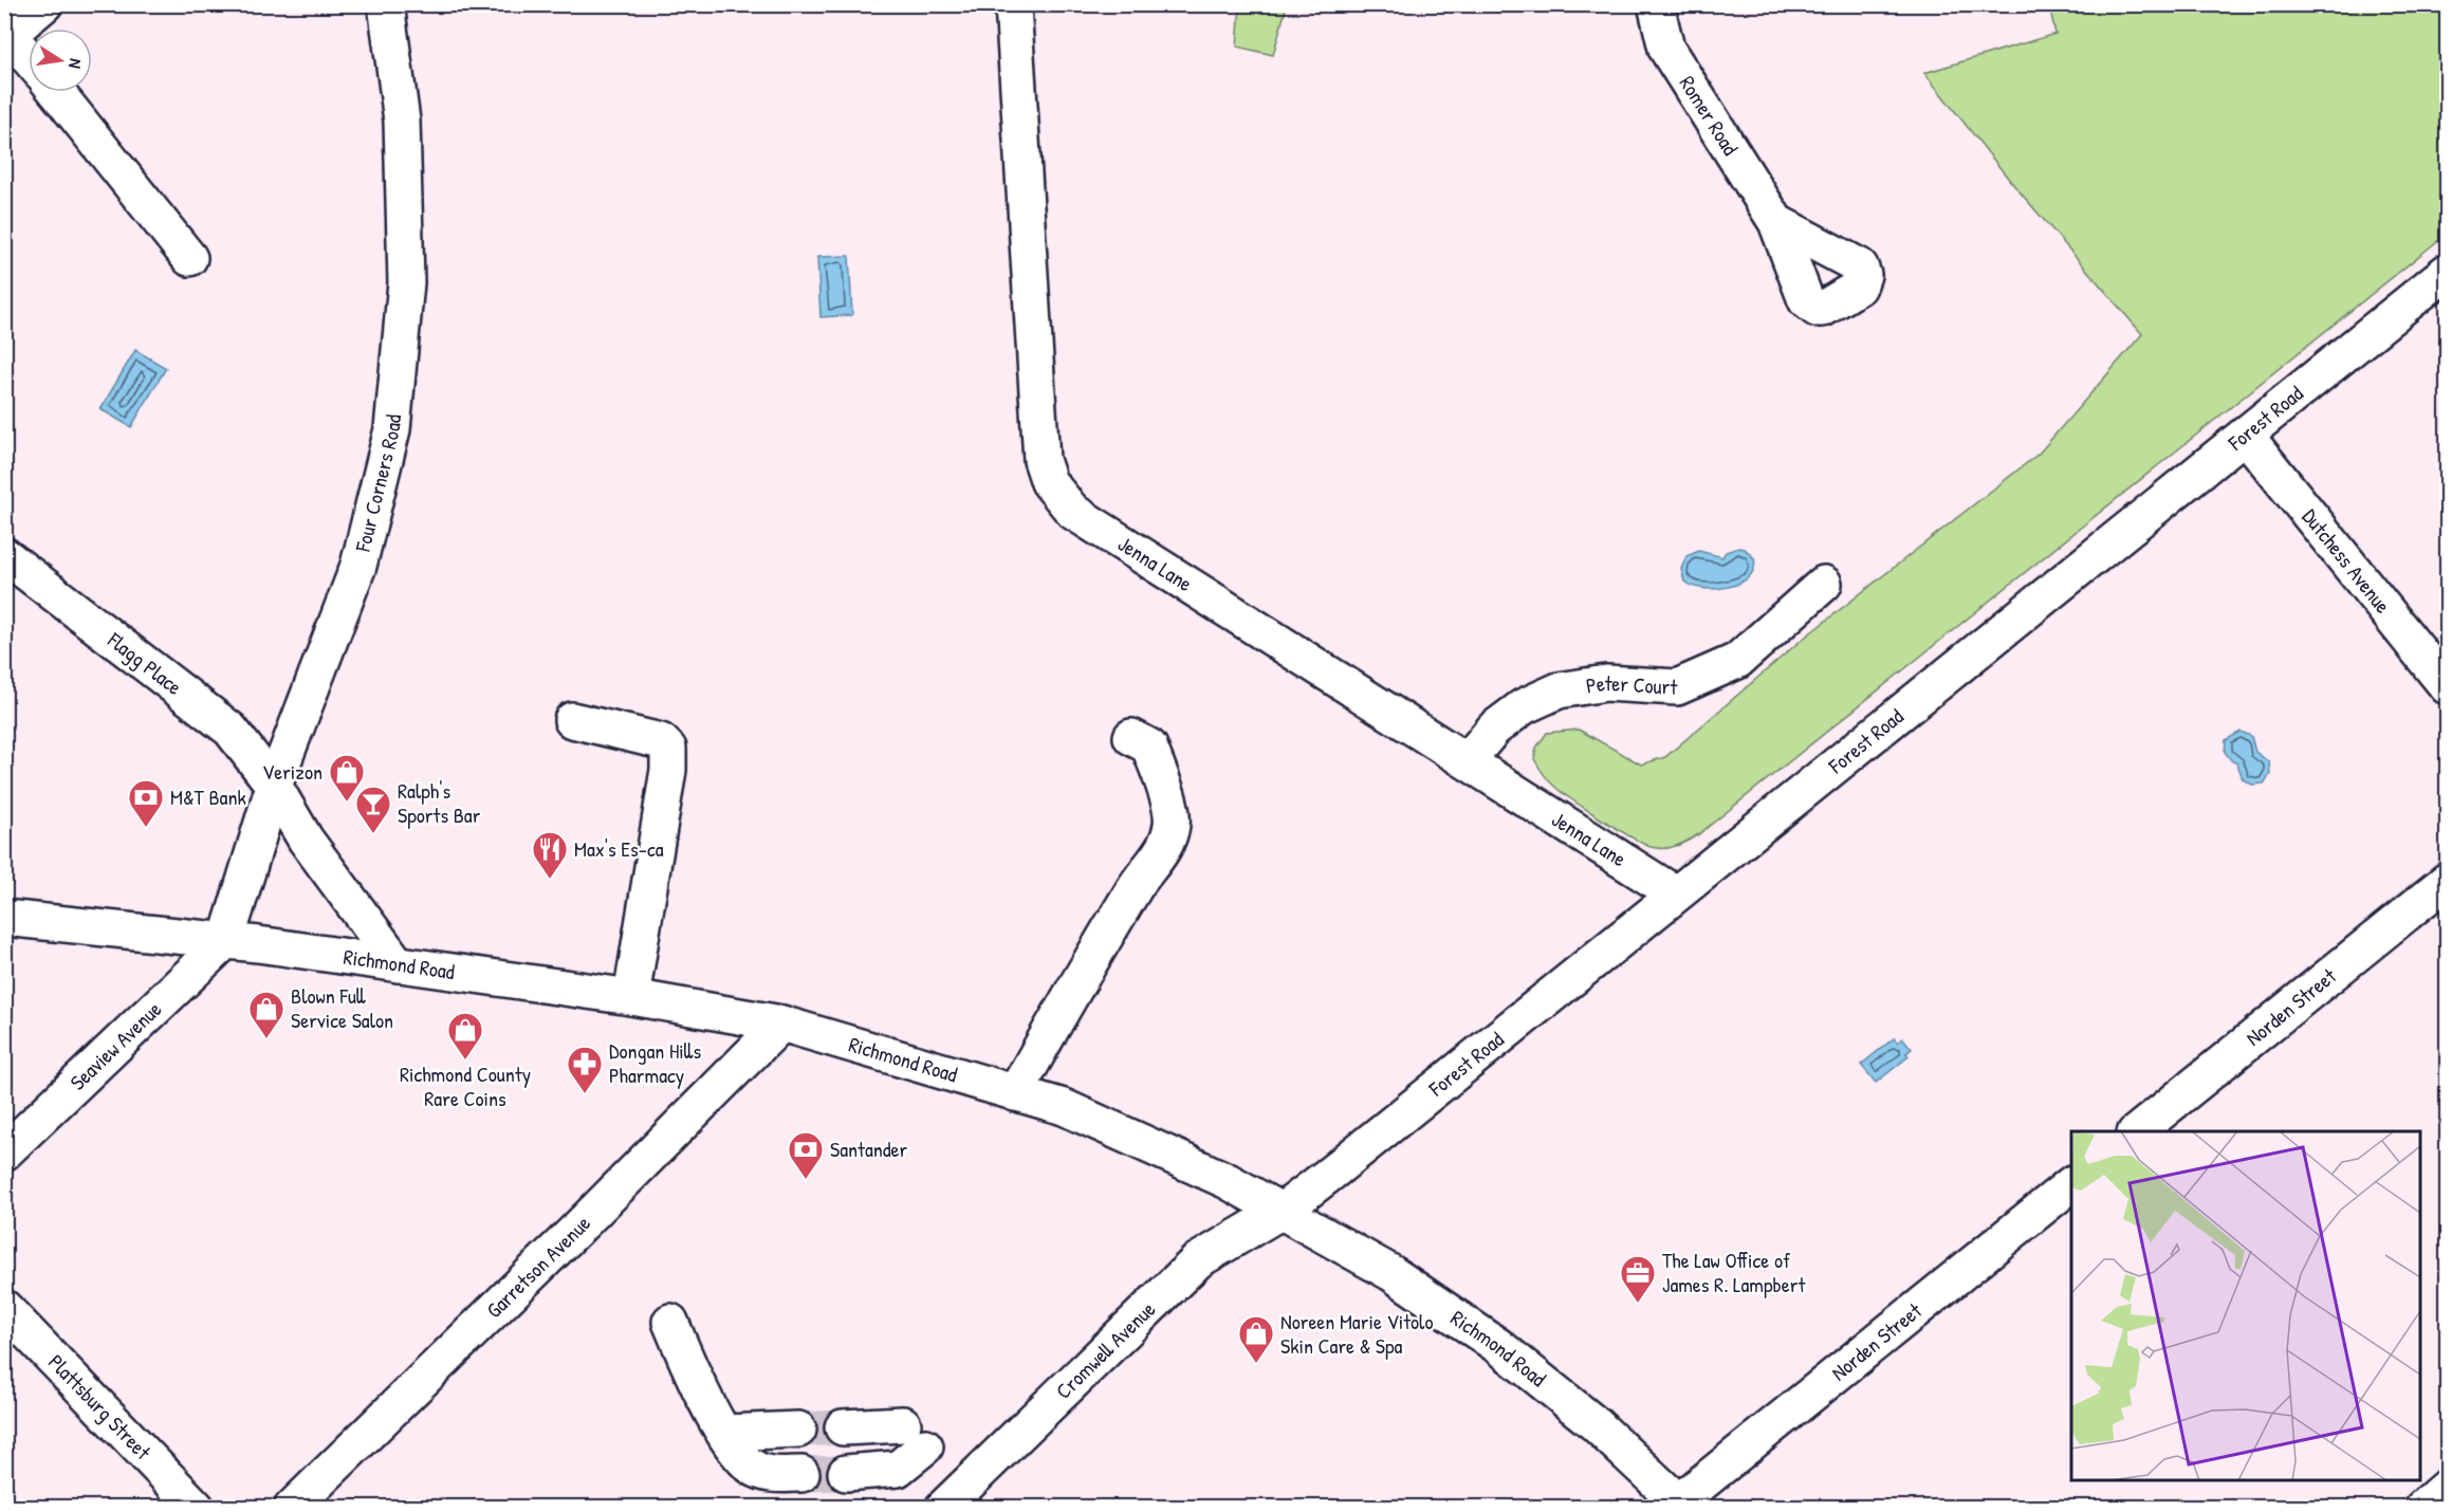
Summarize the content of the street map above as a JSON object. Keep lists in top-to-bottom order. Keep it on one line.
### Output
{"streets":{"street":["Romer Road","Forest Road","Four Corners Road","Dutchess Avenue","Jenna Lane","Flagg Place","Peter Court","Richmond Road","Norden Street","Seaview Avenue","Garretson Avenue","Cromwell Avenue","Plattsburg Street"]},"crossings":[["Forest Road","Dutchess Avenue"],["Forest Road","Jenna Lane"],["Forest Road","Richmond Road"],["Forest Road","Cromwell Avenue"],["Four Corners Road","Flagg Place"],["Four Corners Road","Richmond Road"],["Four Corners Road","Seaview Avenue"],["Jenna Lane","Peter Court"],["Flagg Place","Richmond Road"],["Richmond Road","Norden Street"],["Richmond Road","Seaview Avenue"],["Richmond Road","Garretson Avenue"],["Richmond Road","Cromwell Avenue"]],"places":{"shop":["Verizon","Blown Full Service Salon","Richmond County Rare Coins","Noreen Marie Vitolo Skin Care & Spa"],"bank":["M&T Bank","Santander"],"bar":["Ralph's Sports Bar"],"restaurant":["Max's Es-ca"],"pharmacy":["Dongan Hills Pharmacy"],"office":["The Law Office of James R. Lampbert"]},"north":"right"}
